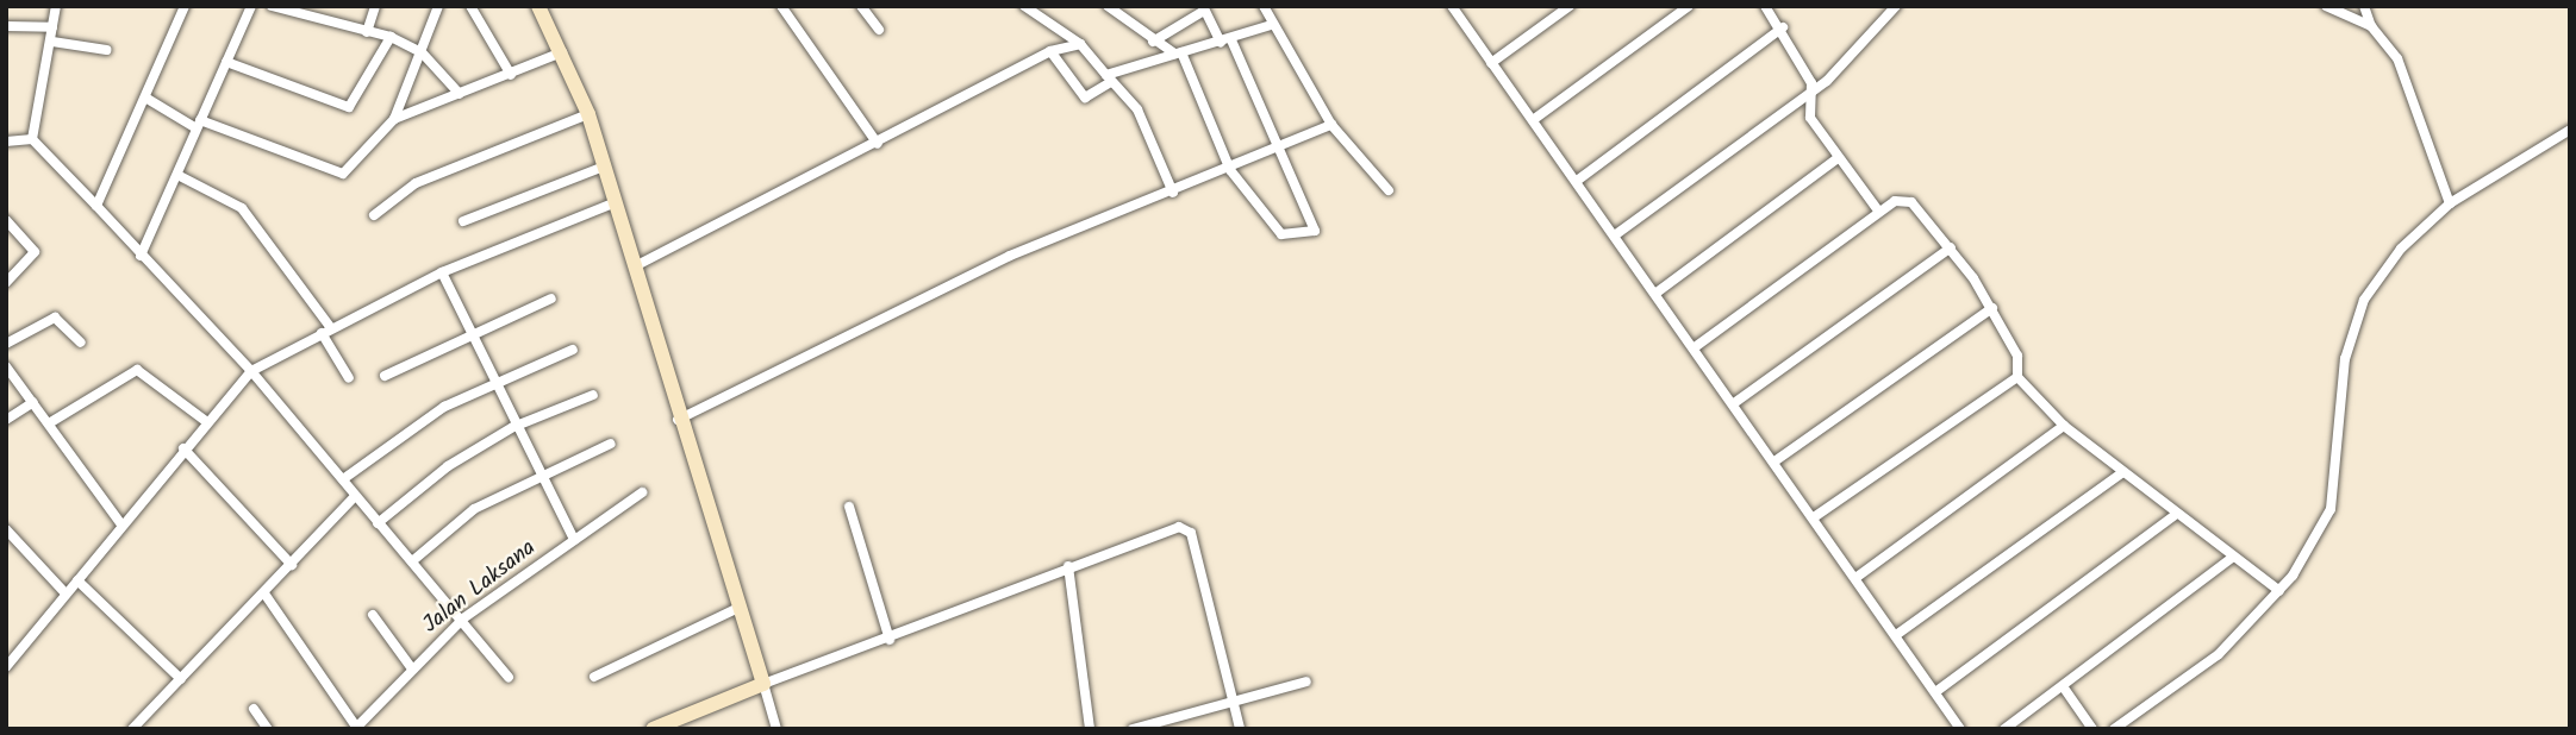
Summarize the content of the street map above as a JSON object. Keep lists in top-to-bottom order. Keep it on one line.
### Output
{"streets":{"street":["Jalan Laksana"]}}
